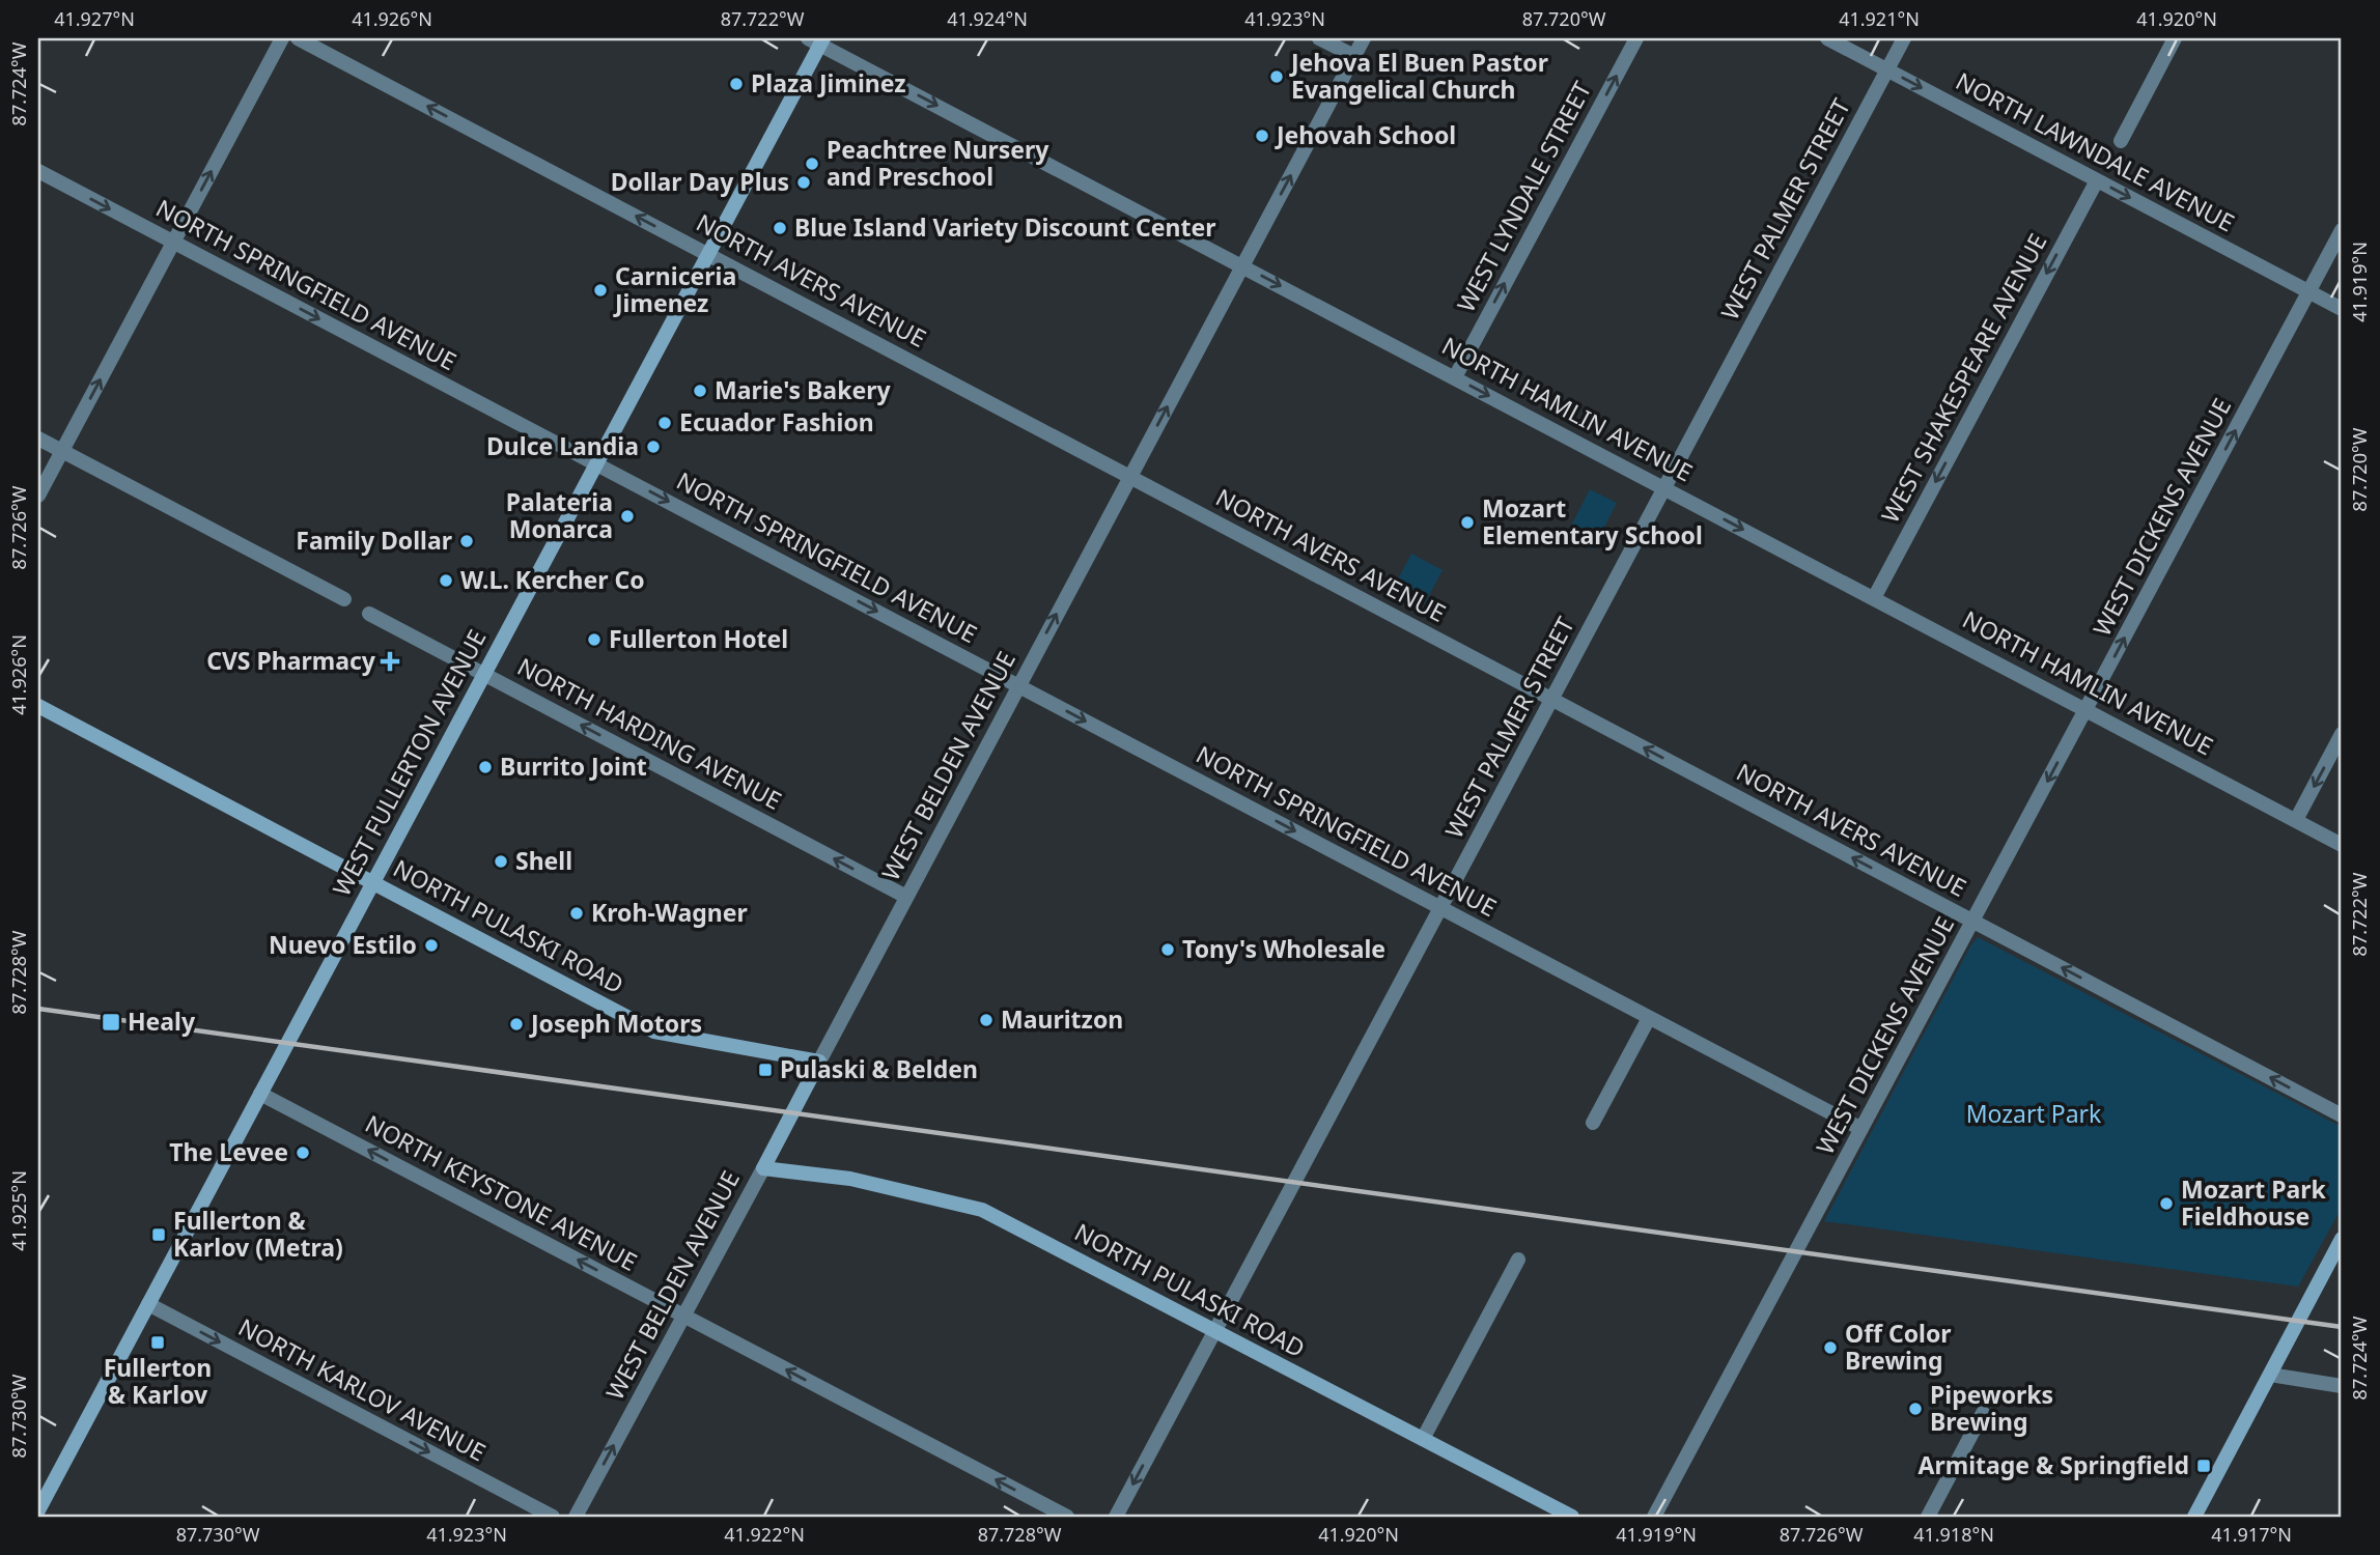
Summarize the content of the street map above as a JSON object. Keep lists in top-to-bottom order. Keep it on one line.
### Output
{"streets":{"main road":["WEST FULLERTON AVENUE","WEST BELDEN AVENUE","NORTH PULASKI ROAD"],"street":["NORTH LAWNDALE AVENUE","WEST LYNDALE STREET","WEST PALMER STREET","NORTH AVERS AVENUE","NORTH SPRINGFIELD AVENUE","WEST SHAKESPEARE AVENUE","NORTH HAMLIN AVENUE","WEST DICKENS AVENUE","NORTH HARDING AVENUE","NORTH KEYSTONE AVENUE","NORTH KARLOV AVENUE"]},"crossings":[["NORTH LAWNDALE AVENUE","WEST PALMER STREET"],["NORTH LAWNDALE AVENUE","WEST SHAKESPEARE AVENUE"],["NORTH LAWNDALE AVENUE","WEST DICKENS AVENUE"],["WEST LYNDALE STREET","NORTH HAMLIN AVENUE"],["WEST PALMER STREET","NORTH AVERS AVENUE"],["WEST PALMER STREET","NORTH SPRINGFIELD AVENUE"],["WEST PALMER STREET","NORTH HAMLIN AVENUE"],["WEST PALMER STREET","NORTH PULASKI ROAD"],["NORTH AVERS AVENUE","WEST DICKENS AVENUE"],["NORTH AVERS AVENUE","WEST FULLERTON AVENUE"],["NORTH AVERS AVENUE","WEST BELDEN AVENUE"],["NORTH SPRINGFIELD AVENUE","WEST DICKENS AVENUE"],["NORTH SPRINGFIELD AVENUE","WEST FULLERTON AVENUE"],["NORTH SPRINGFIELD AVENUE","WEST BELDEN AVENUE"],["WEST SHAKESPEARE AVENUE","NORTH HAMLIN AVENUE"],["NORTH HAMLIN AVENUE","WEST DICKENS AVENUE"],["NORTH HAMLIN AVENUE","WEST FULLERTON AVENUE"],["NORTH HAMLIN AVENUE","WEST BELDEN AVENUE"],["NORTH HARDING AVENUE","WEST FULLERTON AVENUE"],["NORTH HARDING AVENUE","WEST BELDEN AVENUE"],["WEST FULLERTON AVENUE","NORTH PULASKI ROAD"],["WEST FULLERTON AVENUE","NORTH KEYSTONE AVENUE"],["WEST FULLERTON AVENUE","NORTH KARLOV AVENUE"],["WEST BELDEN AVENUE","NORTH PULASKI ROAD"],["WEST BELDEN AVENUE","NORTH KEYSTONE AVENUE"]],"one_way":["NORTH LAWNDALE AVENUE","WEST LYNDALE STREET","NORTH AVERS AVENUE","NORTH SPRINGFIELD AVENUE","WEST SHAKESPEARE AVENUE","NORTH HAMLIN AVENUE","NORTH HARDING AVENUE","WEST BELDEN AVENUE","NORTH KEYSTONE AVENUE","NORTH KARLOV AVENUE"],"parks":["Mozart Park"],"places":{"other":["Jehova El Buen Pastor Evangelical Church","Plaza Jiminez","Jehovah School","Peachtree Nursery and Preschool","Dollar Day Plus","Blue Island Variety Discount Center","Carniceria Jimenez","Marie's Bakery","Ecuador Fashion","Dulce Landia","Palateria Monarca","Mozart Elementary School","Family Dollar","W.L. Kercher Co","Fullerton Hotel","Burrito Joint","Shell","Kroh-Wagner","Nuevo Estilo","Tony's Wholesale","Mauritzon","Joseph Motors","The Levee","Mozart Park Fieldhouse","Off Color Brewing","Pipeworks Brewing"],"health":["CVS Pharmacy"],"transit":["Healy","Pulaski & Belden","Fullerton & Karlov (Metra)","Fullerton & Karlov","Armitage & Springfield"]},"coordinates":["41.927°N","41.926°N","87.722°W","41.924°N","41.923°N","87.720°W","41.921°N","41.920°N","87.724°W","41.919°N","87.726°W","87.728°W","41.925°N","87.730°W","41.922°N","41.918°N","41.917°N"]}
